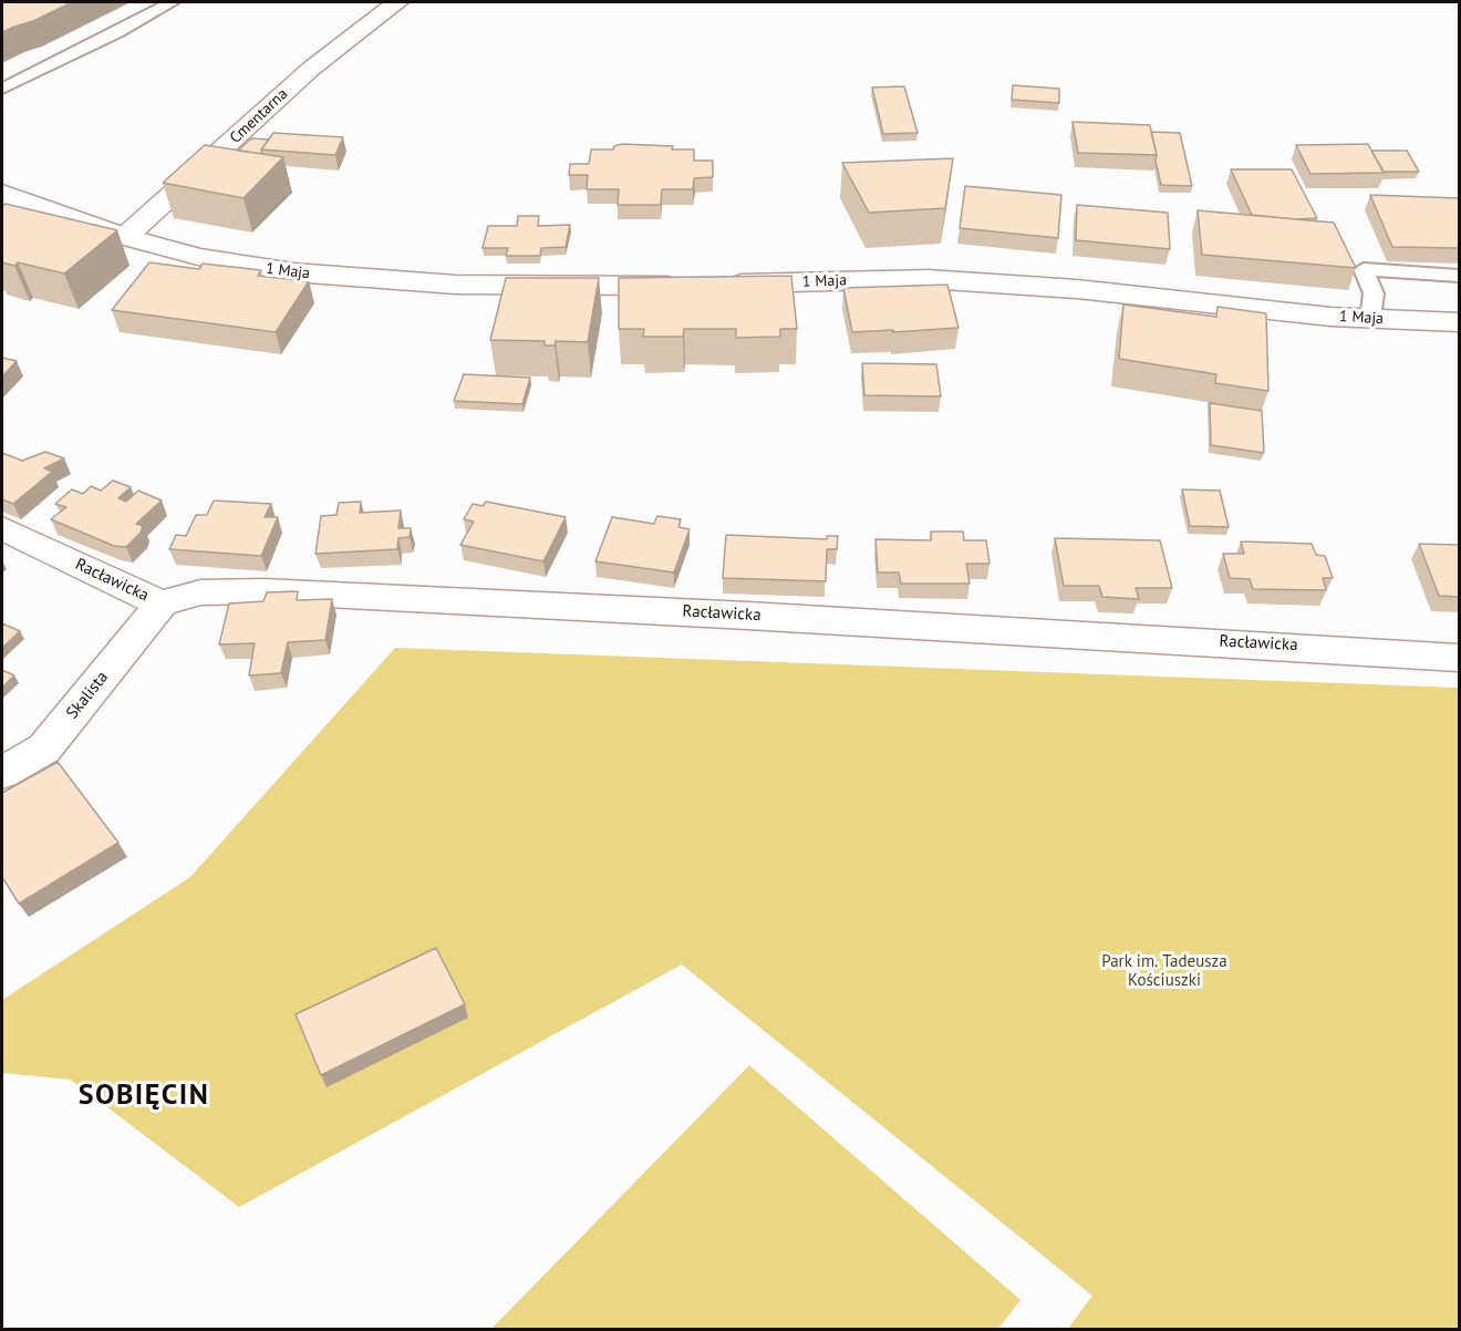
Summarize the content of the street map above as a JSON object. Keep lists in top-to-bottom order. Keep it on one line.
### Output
{"streets":{"street":["Cmentarna","1 Maja","Racławicka","Skalista"]},"crossings":[["Cmentarna","1 Maja"],["Racławicka","Skalista"]],"districts":["SOBIĘCIN"],"parks":["Park im. Tadeusza Kościuszki"]}
